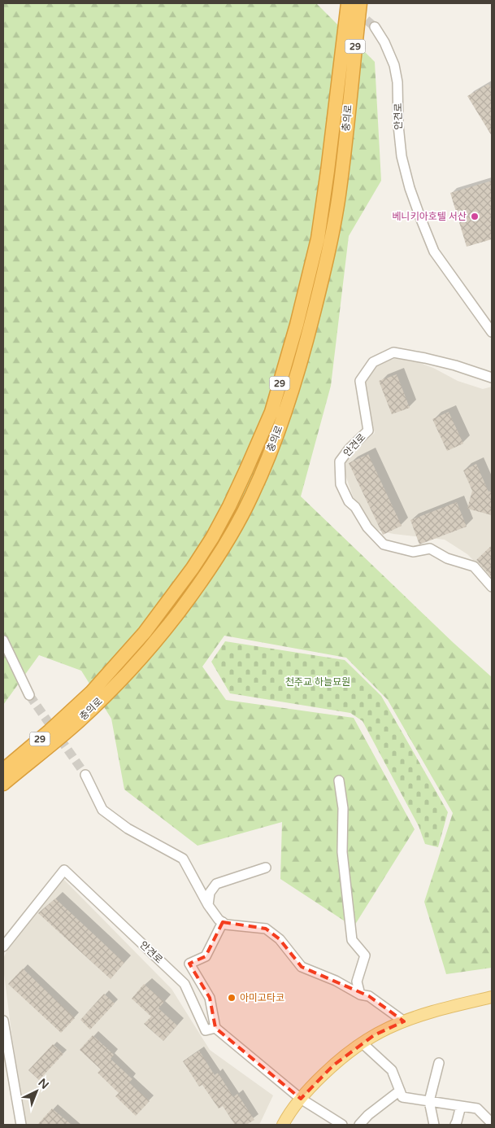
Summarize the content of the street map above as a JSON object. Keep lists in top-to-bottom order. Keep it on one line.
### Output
{"streets":{"highway":["29","충의로"],"street":["안견로"]},"parks":["천주교 하늘묘원"],"places":["베니키아호텔 서산","아미고타코"],"north":"top right"}
